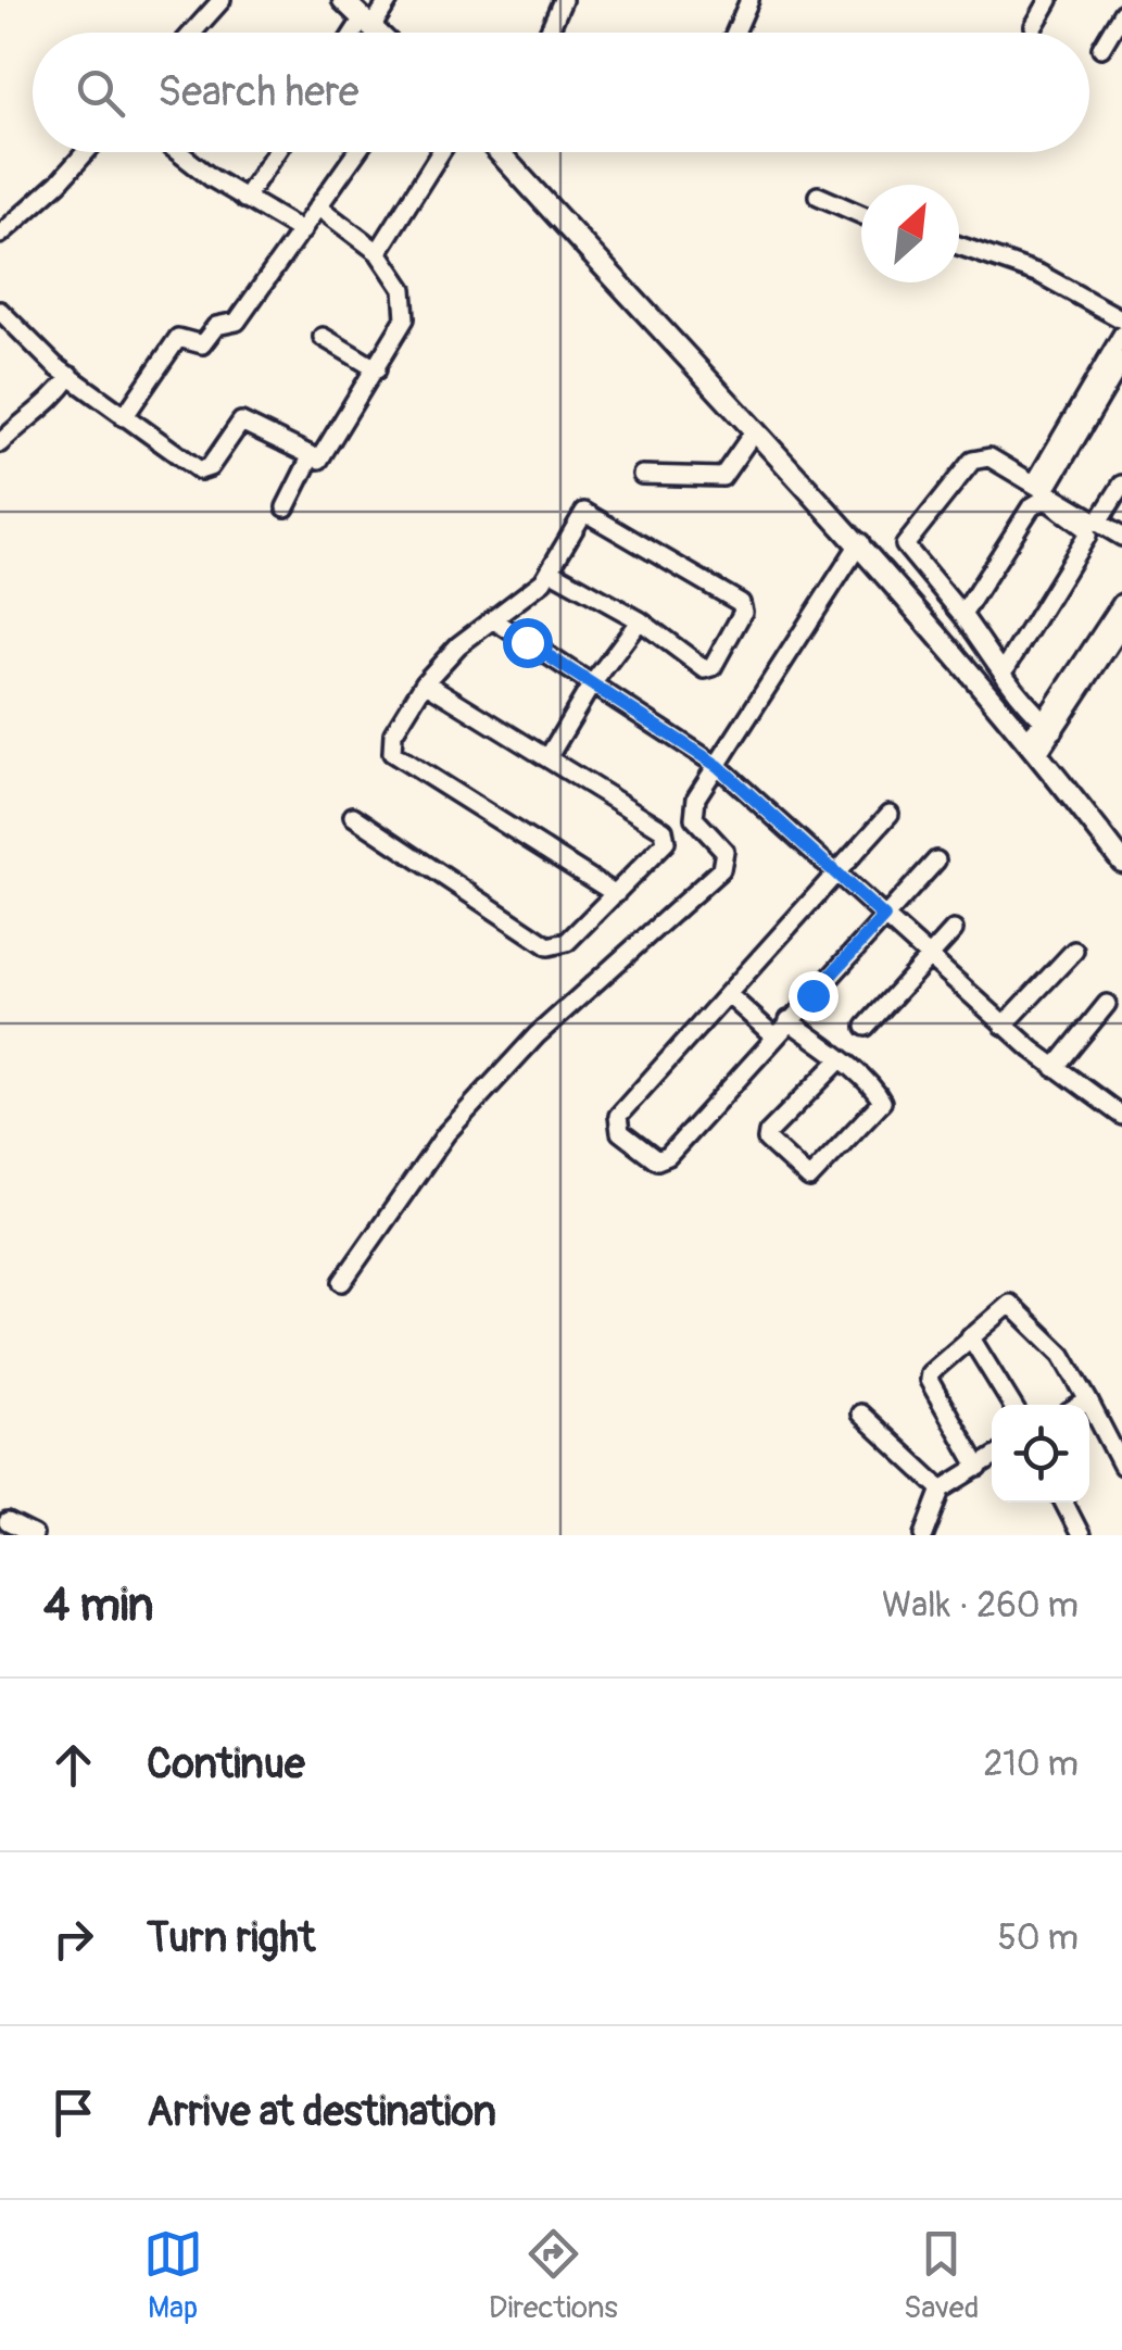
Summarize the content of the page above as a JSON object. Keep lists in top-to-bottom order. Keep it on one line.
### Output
{"north":"top right","page":{"search":"Search here","heading":["4 min","Walk · 260 m"],"list":[["Continue","210 m"],["Turn right","50 m"],"Arrive at destination"],"nav":["Map","Directions","Saved"]}}
